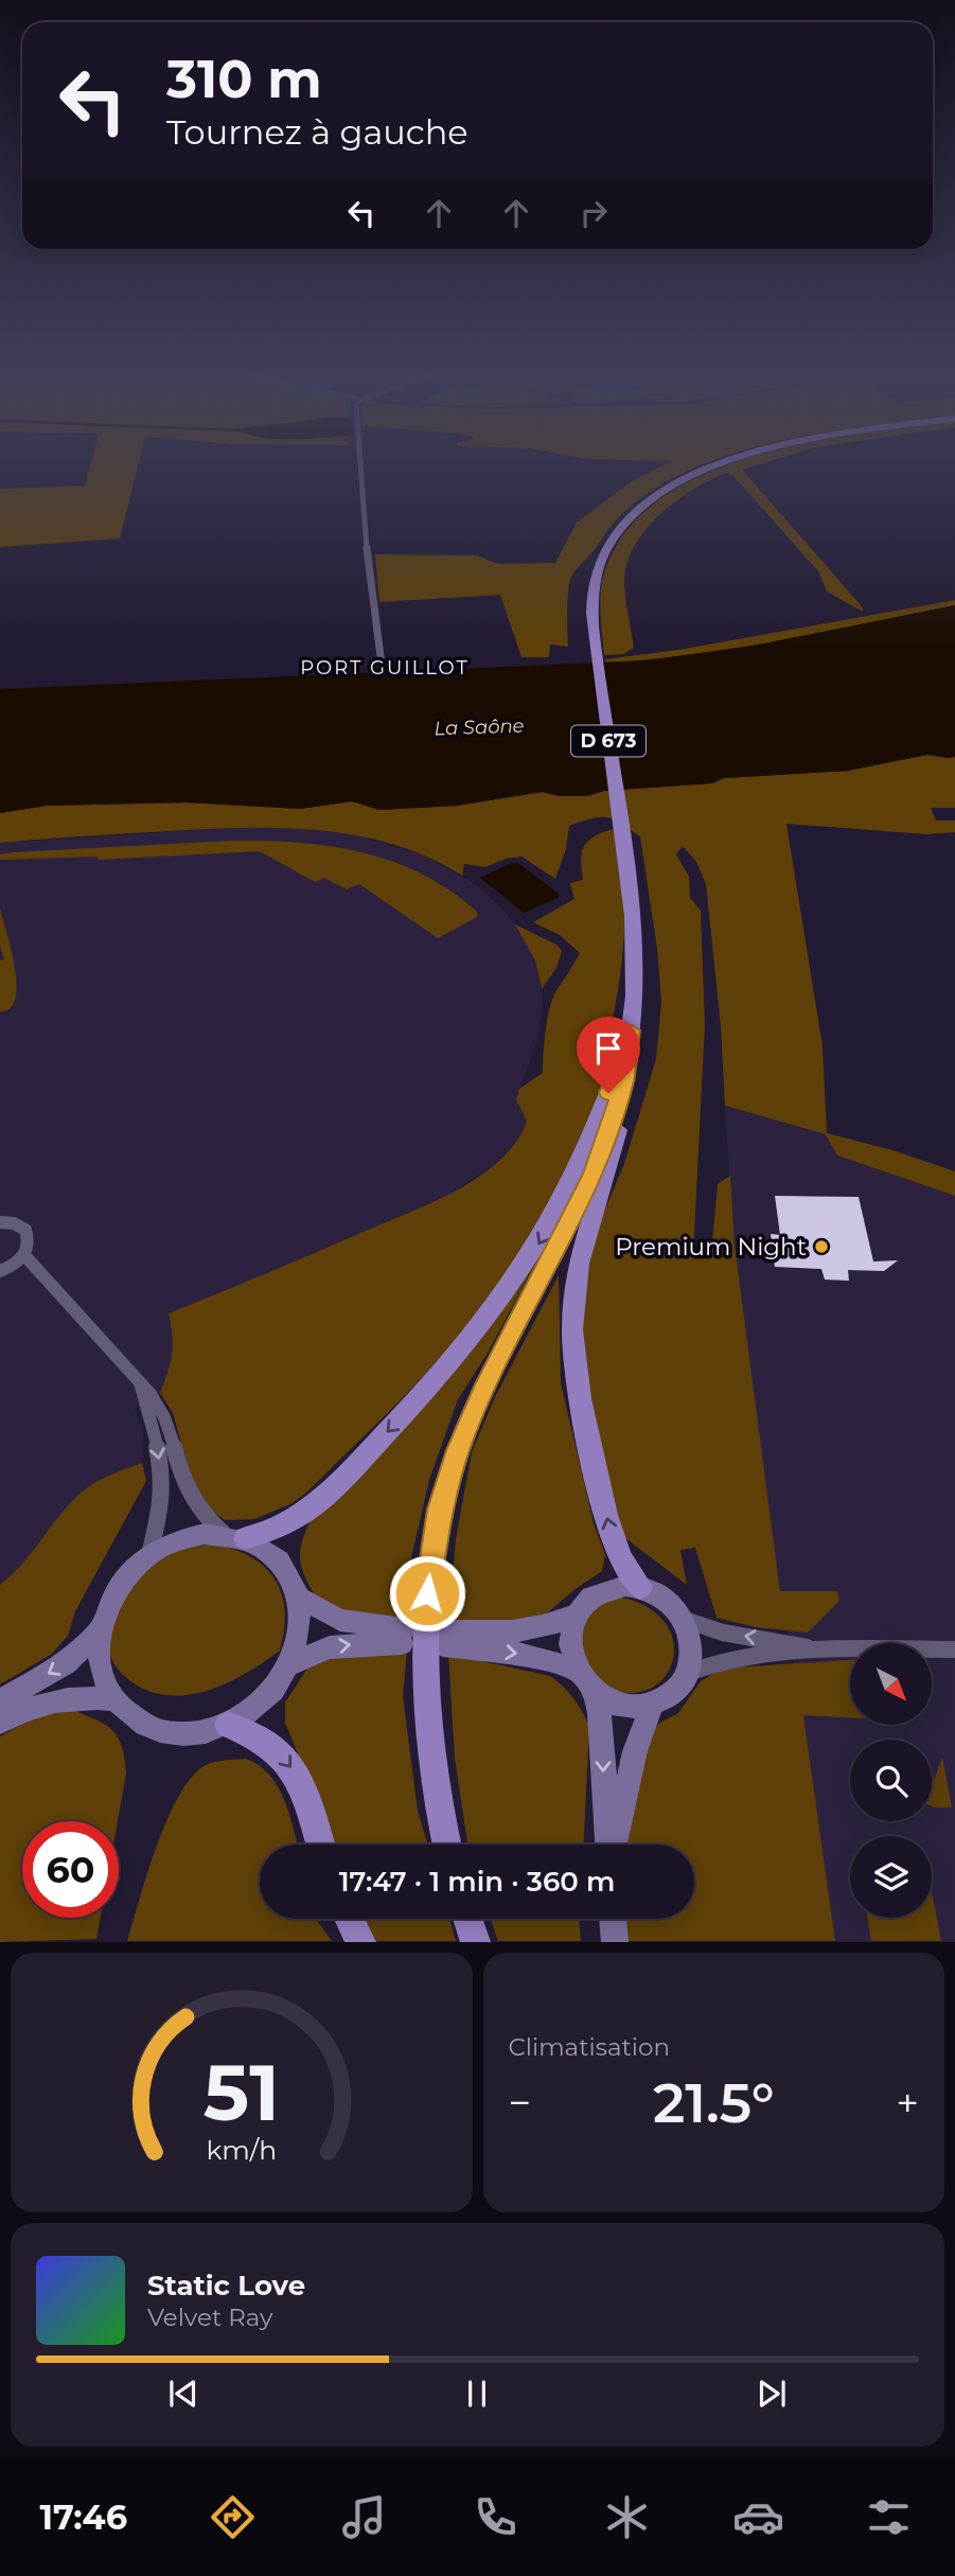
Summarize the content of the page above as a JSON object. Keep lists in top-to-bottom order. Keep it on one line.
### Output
{"streets":{"main road":["D 673"]},"districts":["PORT GUILLOT"],"water":["La Saône"],"places":["Premium Night"],"north":"bottom right","page":{"turn":["310 m","Tournez à gauche"],"limit":"60","trip":"17:47 · 1 min · 360 m","tile":"Climatisation","heat":["−","21.5°","+"],"song":["Static Love","Velvet Ray"],"tabs":"17:46","gauge":["51","km/h"]}}
